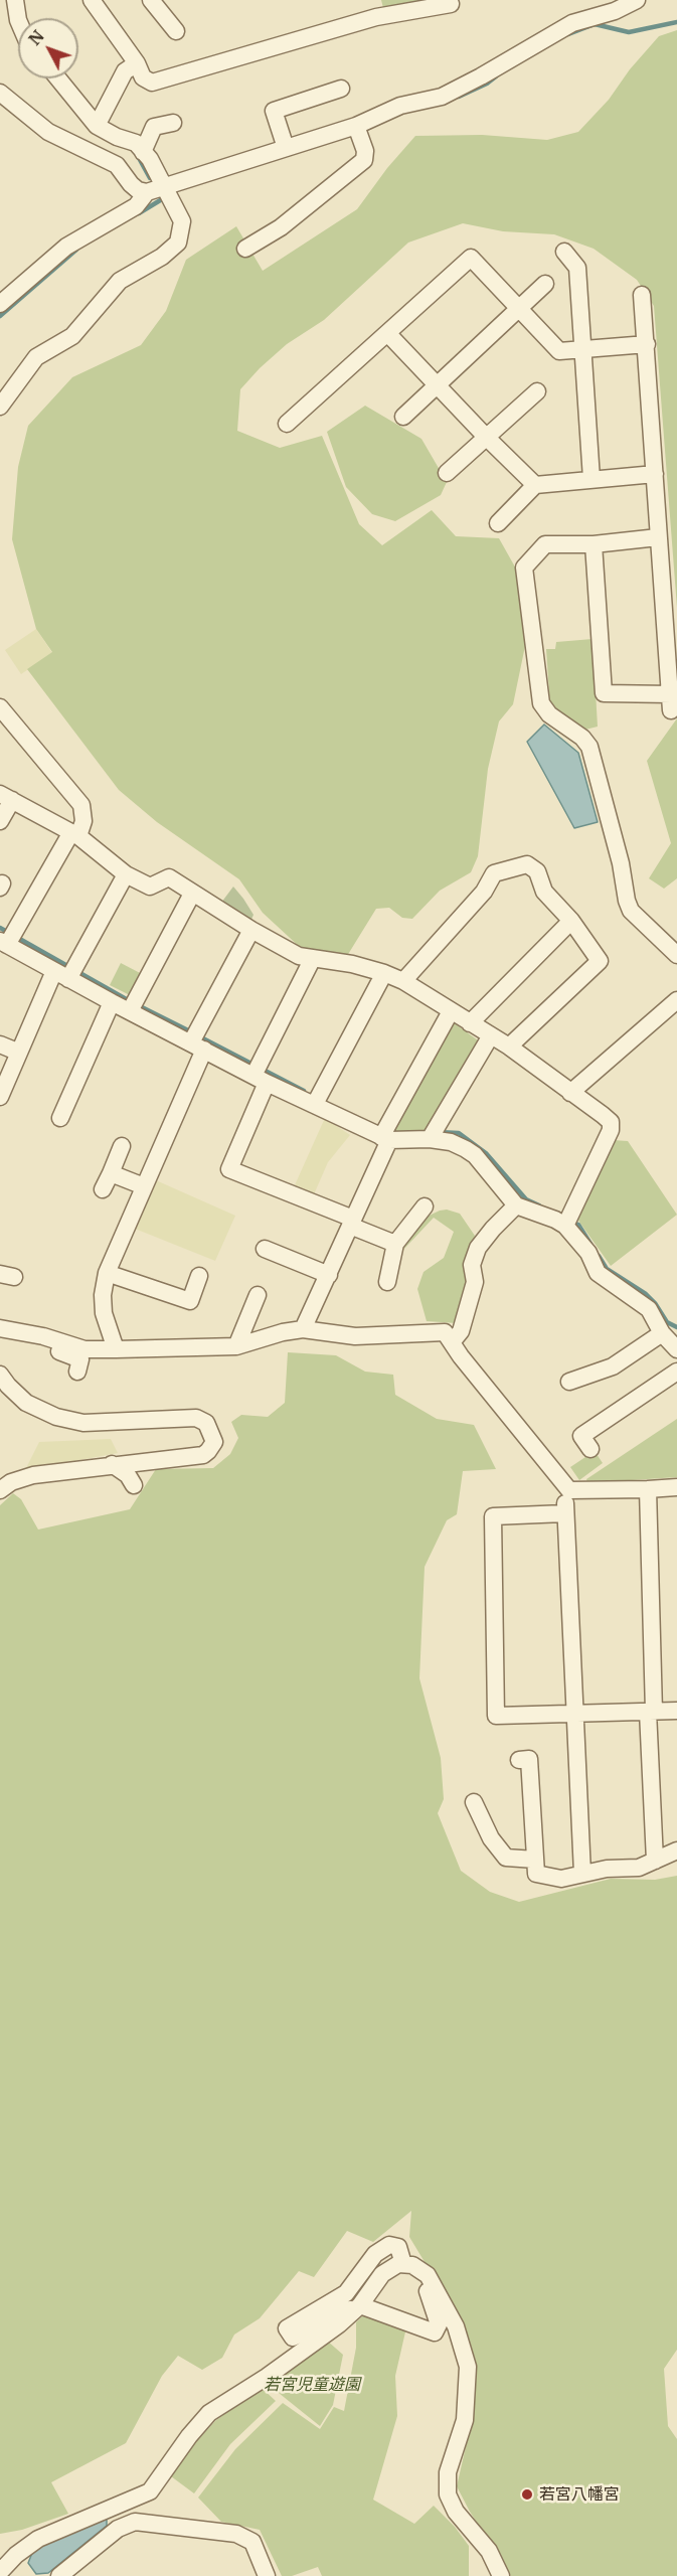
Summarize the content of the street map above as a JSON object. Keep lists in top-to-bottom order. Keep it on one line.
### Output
{"parks":["若宮児童遊園"],"places":["若宮八幡宮"],"north":"top left"}
